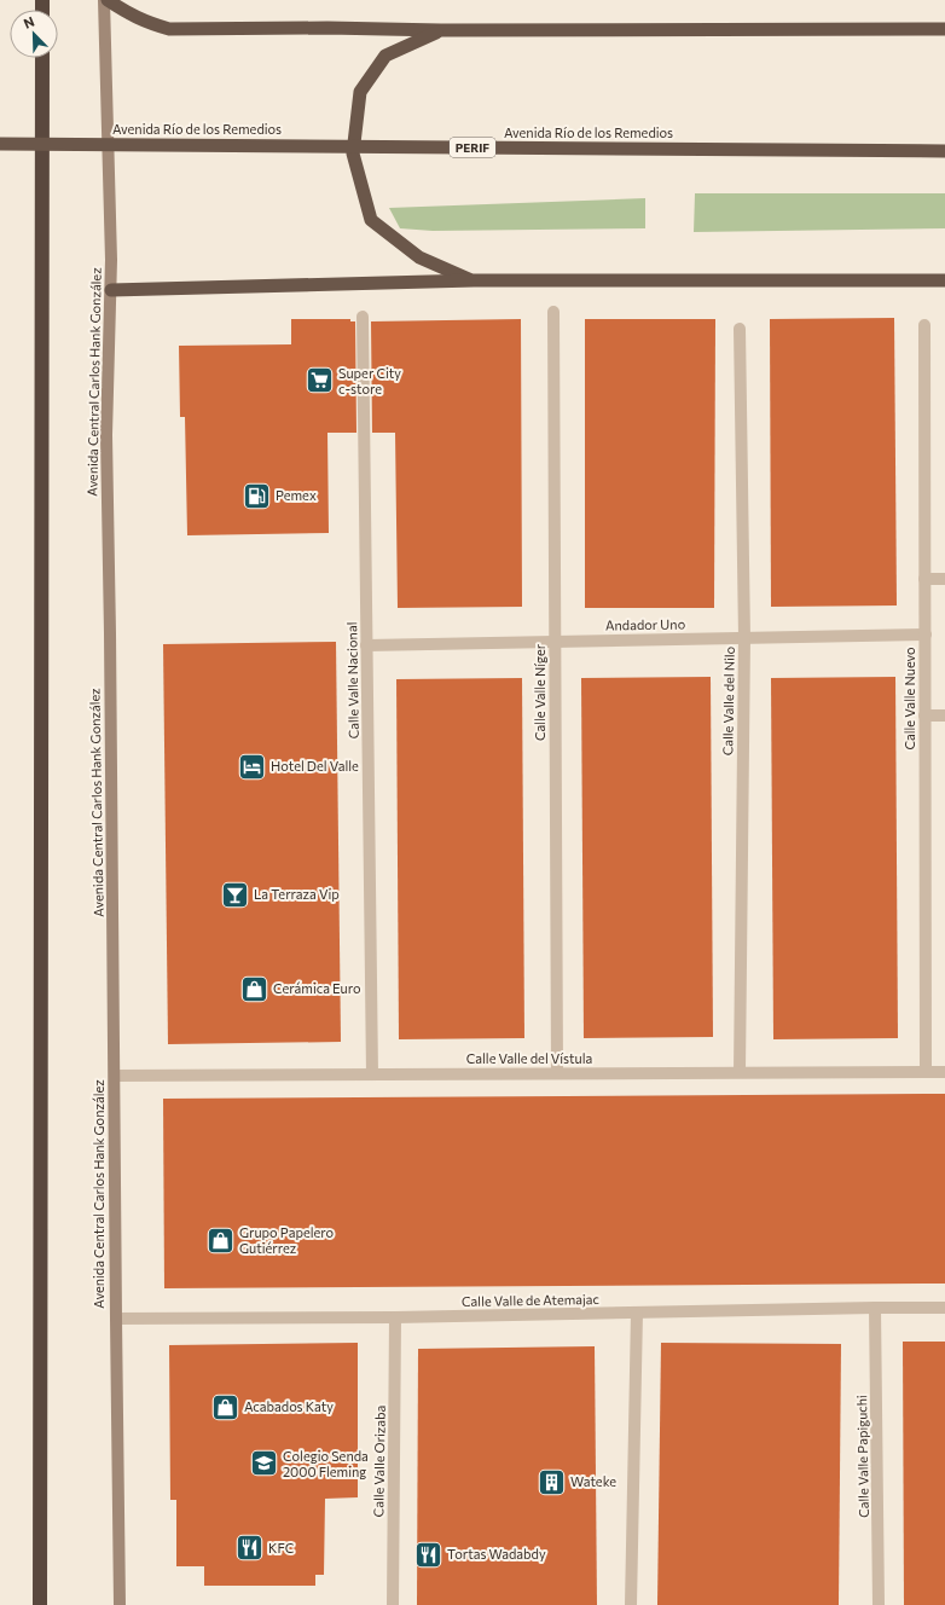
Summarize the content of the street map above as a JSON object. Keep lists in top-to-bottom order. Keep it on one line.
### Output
{"streets":{"highway":["Avenida Río de los Remedios","PERIF"],"main road":["Avenida Central Carlos Hank González"],"street":["Andador Uno","Calle Valle Nacional","Calle Valle Níger","Calle Valle Nuevo","Calle Valle del Nilo","Calle Valle del Vístula","Calle Valle de Atemajac","Calle Valle Papiguchi","Calle Valle Orizaba"]},"crossings":[["Avenida Central Carlos Hank González","Calle Valle del Vístula"],["Avenida Central Carlos Hank González","Calle Valle de Atemajac"],["Andador Uno","Calle Valle Nacional"],["Andador Uno","Calle Valle Níger"],["Andador Uno","Calle Valle Nuevo"],["Andador Uno","Calle Valle del Nilo"],["Calle Valle Nacional","Calle Valle del Vístula"],["Calle Valle Níger","Calle Valle del Vístula"],["Calle Valle Nuevo","Calle Valle del Vístula"],["Calle Valle del Nilo","Calle Valle del Vístula"],["Calle Valle de Atemajac","Calle Valle Papiguchi"],["Calle Valle de Atemajac","Calle Valle Orizaba"]],"places":{"supermarket":["Super City c-store"],"fuel station":["Pemex"],"hotel":["Hotel Del Valle"],"bar":["La Terraza Vip"],"shop":["Cerámica Euro","Grupo Papelero Gutiérrez","Acabados Katy"],"school or university":["Colegio Senda 2000 Fleming"],"building":["Wateke"],"restaurant":["KFC","Tortas Wadabdy"]},"north":"top left"}
